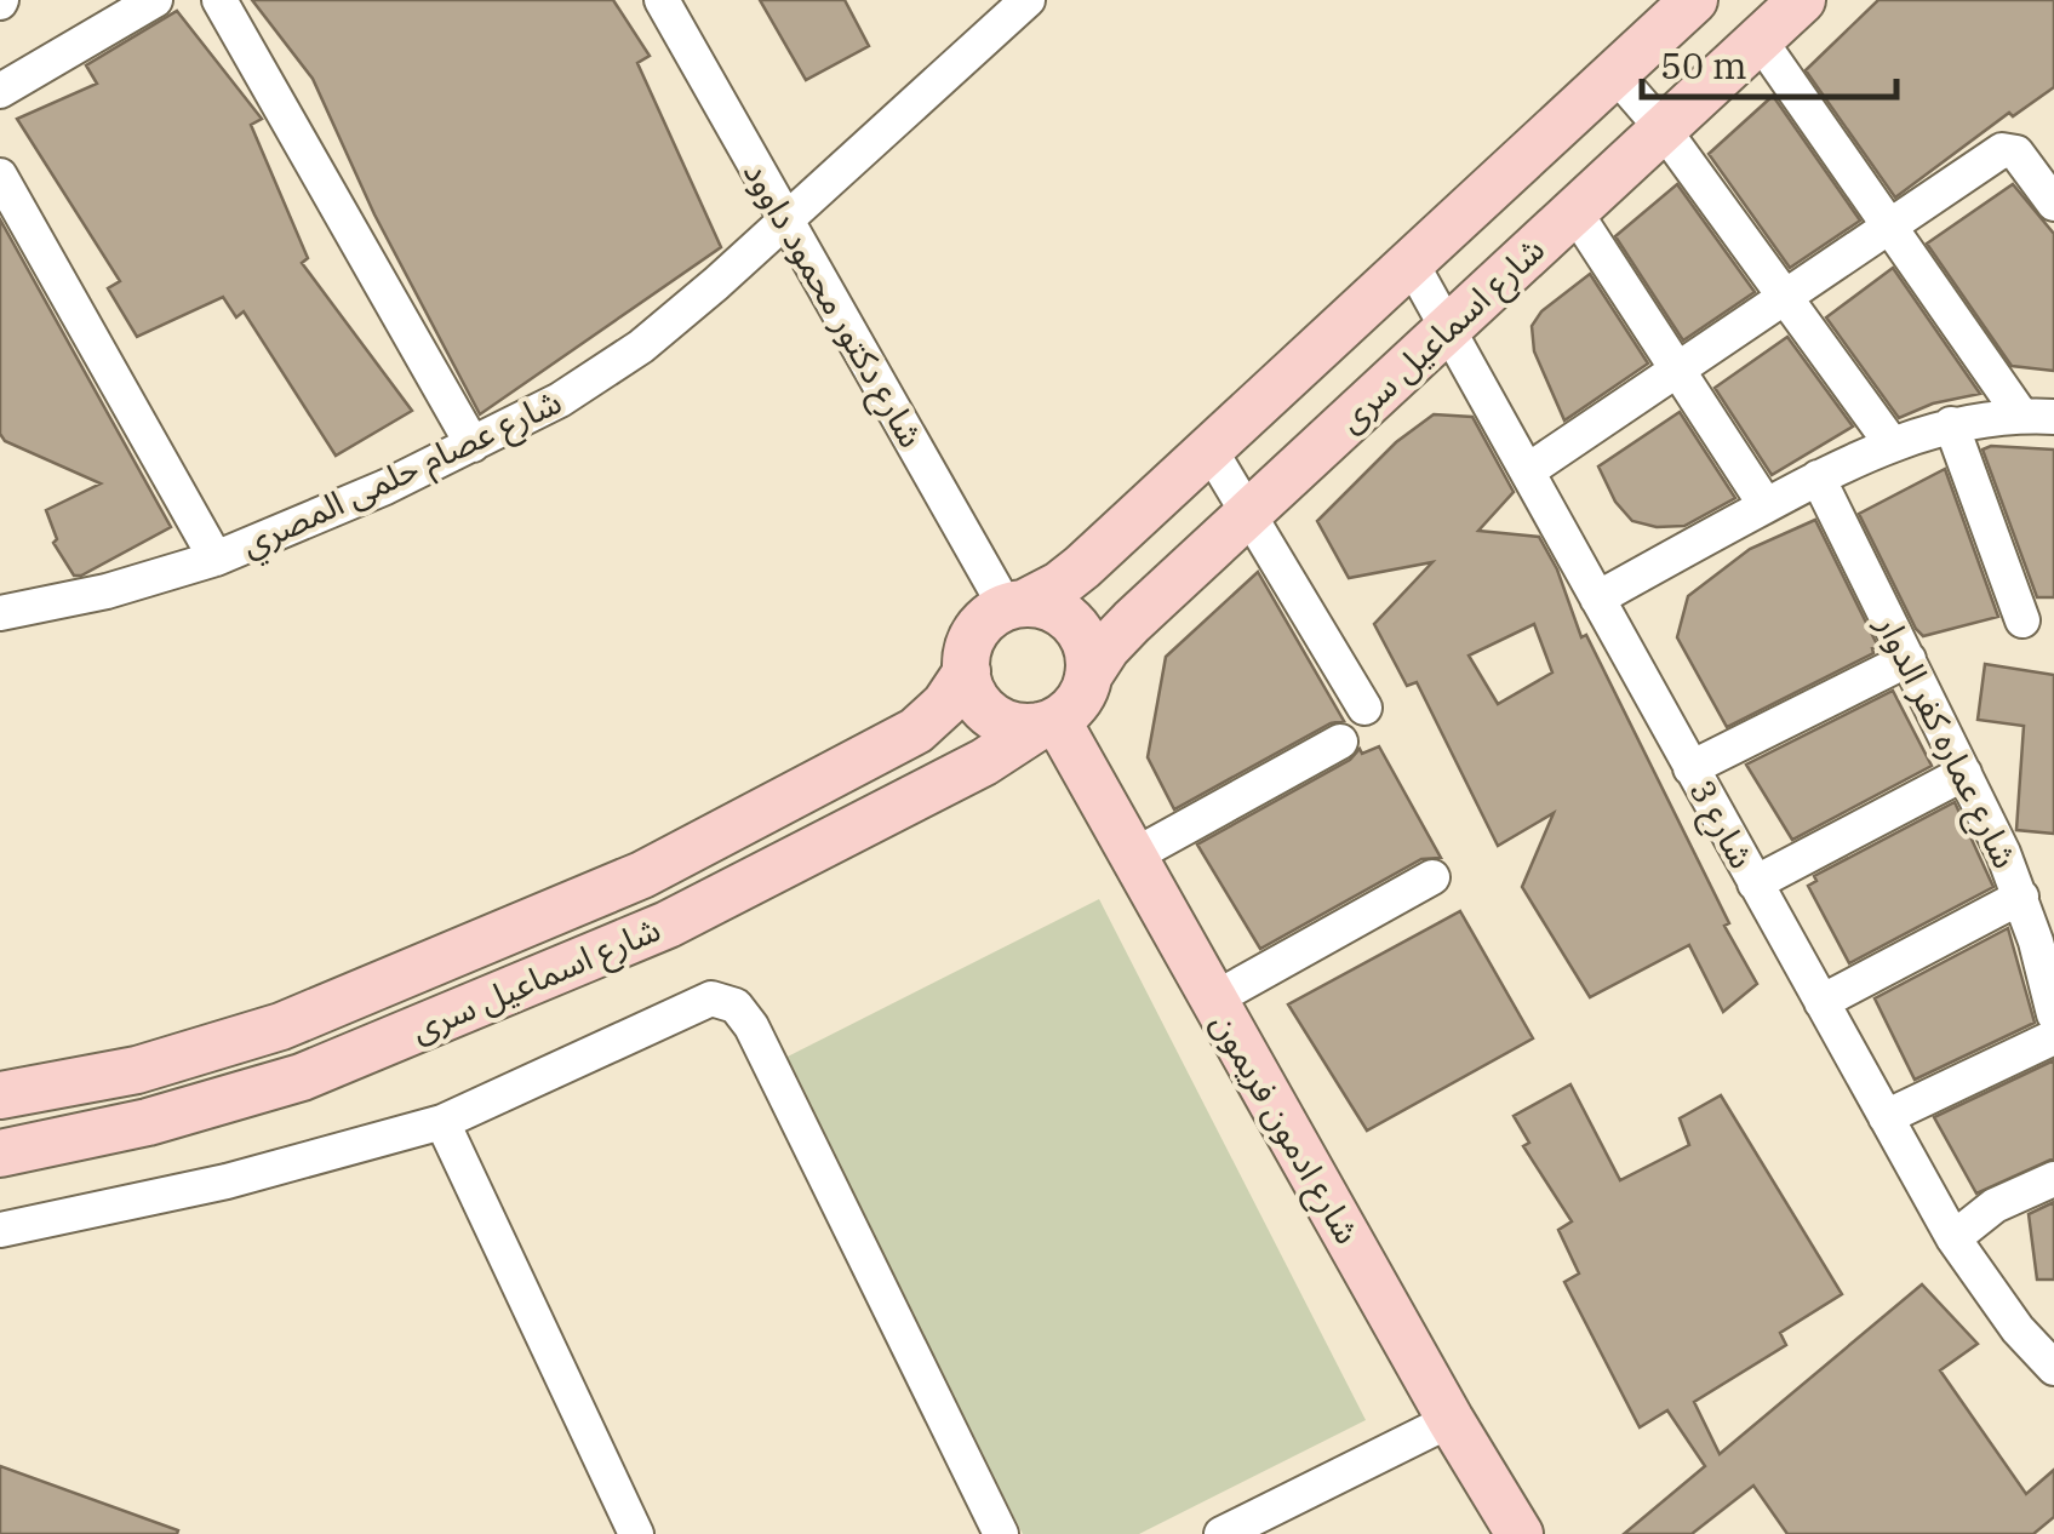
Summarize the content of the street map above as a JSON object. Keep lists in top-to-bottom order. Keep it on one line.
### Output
{"streets":{"street":["شارع دكتور محمود داوود","شارع اسماعيل سرى","شارع عصام حلمى المصري","شارع عماره كفر الدوار","شارع 3","شارع ادمون فريمون"]},"crossings":[["شارع دكتور محمود داوود","شارع اسماعيل سرى"],["شارع دكتور محمود داوود","شارع عصام حلمى المصري"],["شارع دكتور محمود داوود","شارع ادمون فريمون"],["شارع اسماعيل سرى","شارع 3"],["شارع اسماعيل سرى","شارع ادمون فريمون"]],"scale_bar":"50 m"}
